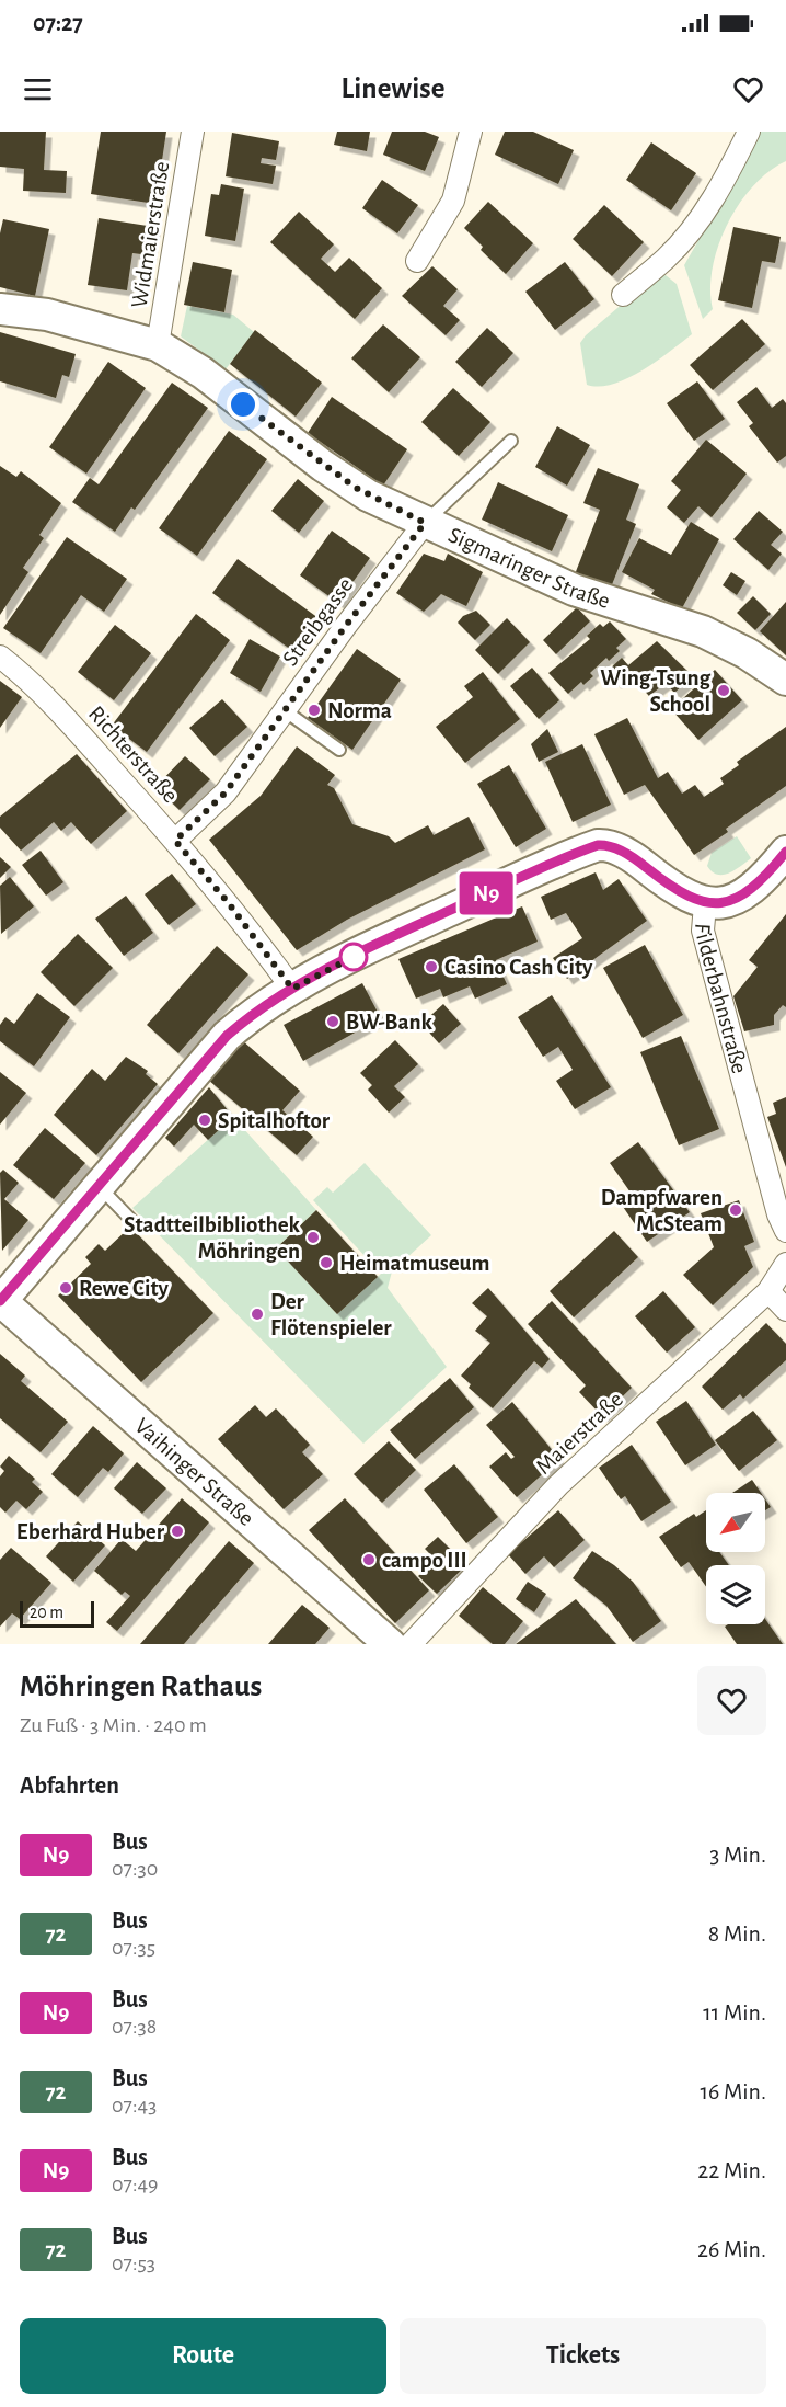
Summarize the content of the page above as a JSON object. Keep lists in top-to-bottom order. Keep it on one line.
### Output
{"streets":{"main road":["Sigmaringer Straße","Filderbahnstraße","Vaihinger Straße"],"street":["Widmaierstraße","Streibgasse","Richterstraße","Maierstraße"]},"crossings":[["Widmaierstraße","Sigmaringer Straße"],["Sigmaringer Straße","Streibgasse"],["Streibgasse","Richterstraße"],["Richterstraße","Filderbahnstraße"],["Filderbahnstraße","Vaihinger Straße"]],"places":["Wing-Tsung School","Norma","Casino Cash City","BW-Bank","Spitalhoftor","Dampfwaren McSteam","Stadtteilbibliothek Möhringen","Heimatmuseum","Rewe City","Der Flötenspieler","Eberhard Huber","campo III"],"lines":["bus line N9"],"scale_bar":"20 m","north":"bottom left","page":{"status":"07:27","header":"Linewise","on_map":"N9","scale":"20 m","heading":[["Möhringen Rathaus","Zu Fuß · 3 Min. · 240 m"],"Abfahrten"],"list":[{"mark":"N9","name":"Bus","note":"07:30","value":"3 Min."},{"mark":"72","name":"Bus","note":"07:35","value":"8 Min."},{"mark":"N9","name":"Bus","note":"07:38","value":"11 Min."},{"mark":"72","name":"Bus","note":"07:43","value":"16 Min."},{"mark":"N9","name":"Bus","note":"07:49","value":"22 Min."},{"mark":"72","name":"Bus","note":"07:53","value":"26 Min."}],"buttons":["Route","Tickets"]}}
